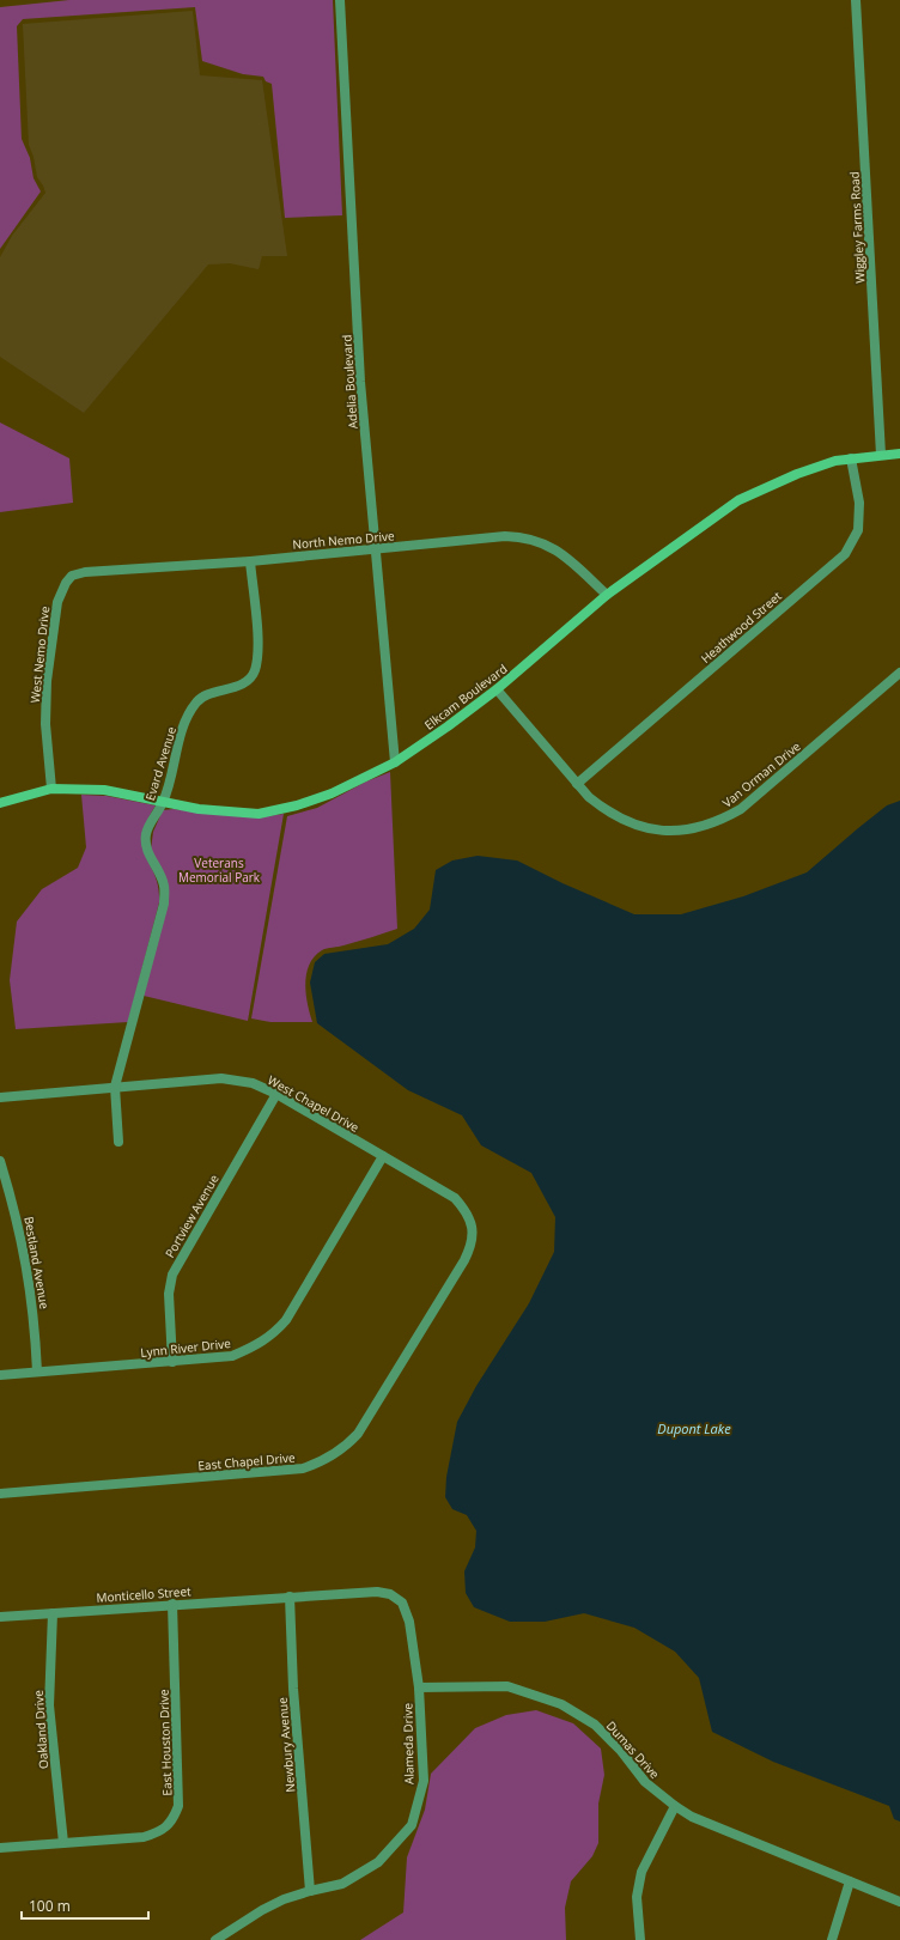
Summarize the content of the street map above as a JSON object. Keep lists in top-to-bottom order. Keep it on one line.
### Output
{"streets":{"street":["Wiggley Farms Road","Adelia Boulevard","North Nemo Drive","Heathwood Street","West Nemo Drive","Elkcam Boulevard","Evard Avenue","Van Orman Drive","West Chapel Drive","Portview Avenue","Bestland Avenue","Lynn River Drive","East Chapel Drive","Monticello Street","Oakland Drive","East Houston Drive","Alameda Drive","Newbury Avenue","Dumas Drive"]},"crossings":[["Wiggley Farms Road","Elkcam Boulevard"],["Adelia Boulevard","North Nemo Drive"],["Adelia Boulevard","Elkcam Boulevard"],["North Nemo Drive","West Nemo Drive"],["North Nemo Drive","Elkcam Boulevard"],["North Nemo Drive","Evard Avenue"],["Heathwood Street","Elkcam Boulevard"],["Heathwood Street","Van Orman Drive"],["West Nemo Drive","Elkcam Boulevard"],["Elkcam Boulevard","Evard Avenue"],["Elkcam Boulevard","Van Orman Drive"],["Evard Avenue","West Chapel Drive"],["West Chapel Drive","Portview Avenue"],["West Chapel Drive","Lynn River Drive"],["West Chapel Drive","East Chapel Drive"],["Portview Avenue","Lynn River Drive"],["Bestland Avenue","Lynn River Drive"],["Monticello Street","Oakland Drive"],["Monticello Street","East Houston Drive"],["Monticello Street","Alameda Drive"],["Monticello Street","Newbury Avenue"],["Oakland Drive","East Houston Drive"],["Alameda Drive","Newbury Avenue"],["Alameda Drive","Dumas Drive"]],"water":["Dupont Lake"],"parks":["Veterans Memorial Park"],"scale_bar":"100 m"}
